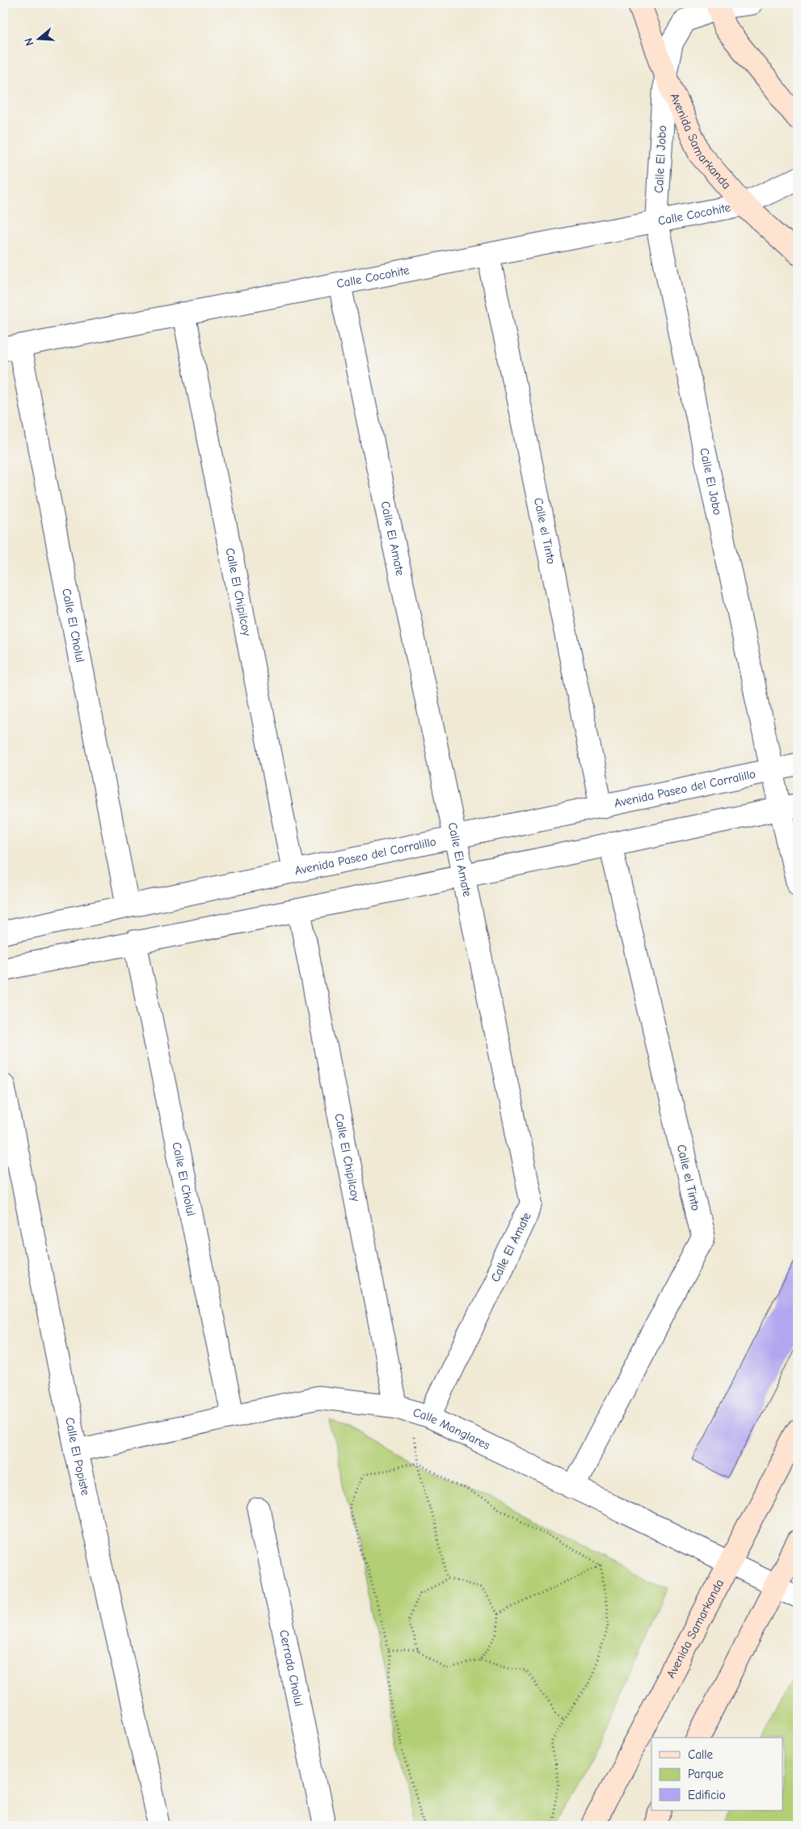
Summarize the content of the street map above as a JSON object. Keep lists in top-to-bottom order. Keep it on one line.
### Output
{"streets":{"street":["Avenida Samarkanda","Calle El Jobo","Calle Cocohite","Calle el Tinto","Calle El Amate","Calle El Chipilcoy","Calle El Cholul","Avenida Paseo del Corralillo","Calle Manglares","Calle El Popiste","Cerrada Cholul"]},"crossings":[["Avenida Samarkanda","Calle El Jobo"],["Avenida Samarkanda","Calle Cocohite"],["Avenida Samarkanda","Calle Manglares"],["Calle El Jobo","Calle Cocohite"],["Calle El Jobo","Avenida Paseo del Corralillo"],["Calle Cocohite","Calle el Tinto"],["Calle Cocohite","Calle El Amate"],["Calle Cocohite","Calle El Chipilcoy"],["Calle Cocohite","Calle El Cholul"],["Calle el Tinto","Avenida Paseo del Corralillo"],["Calle el Tinto","Calle Manglares"],["Calle El Amate","Avenida Paseo del Corralillo"],["Calle El Amate","Calle Manglares"],["Calle El Chipilcoy","Avenida Paseo del Corralillo"],["Calle El Chipilcoy","Calle Manglares"],["Calle El Cholul","Avenida Paseo del Corralillo"],["Calle El Cholul","Calle Manglares"],["Calle Manglares","Calle El Popiste"]],"legend":["Calle","Parque","Edificio"],"north":"left"}
